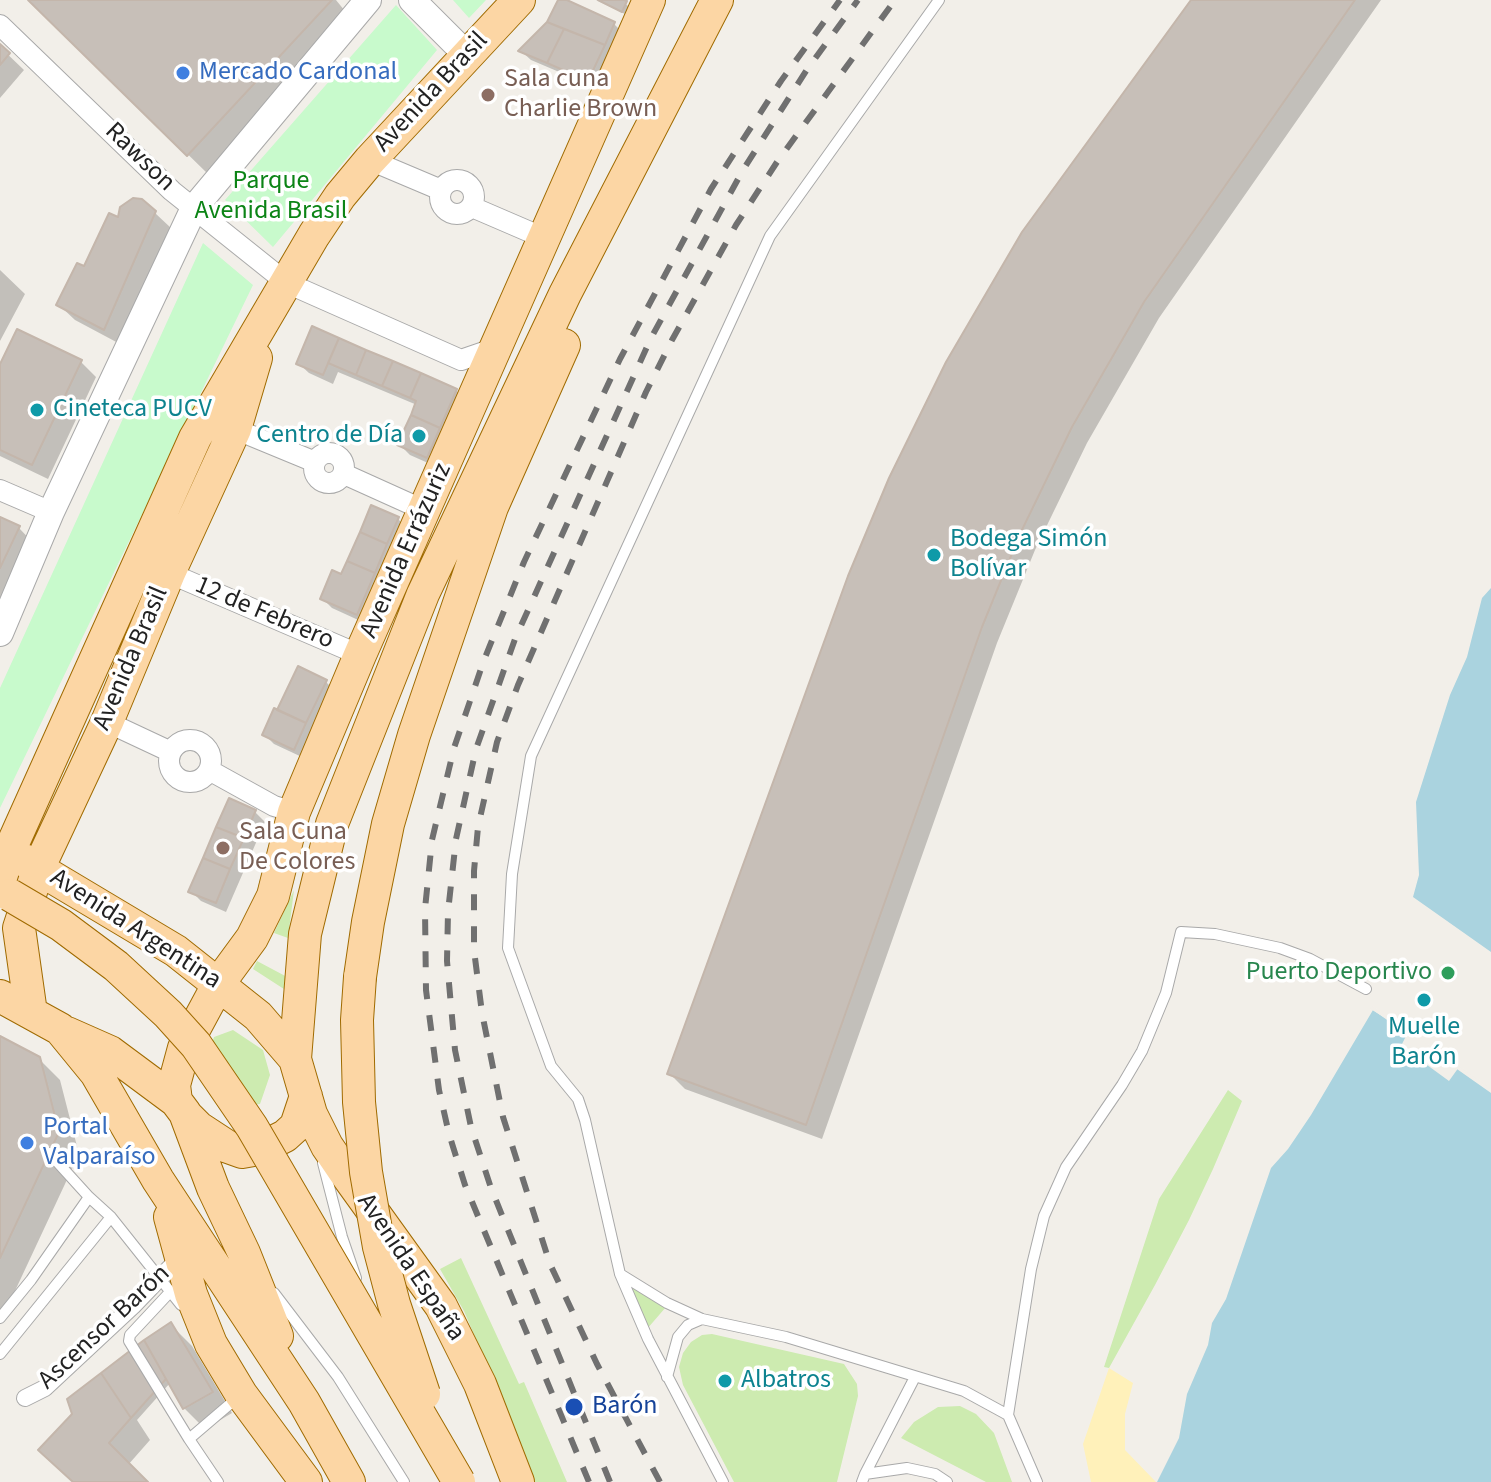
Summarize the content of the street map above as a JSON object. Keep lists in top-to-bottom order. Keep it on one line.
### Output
{"streets":{"main road":["Avenida Brasil","Avenida Errázuriz","Avenida Argentina","Avenida España"],"street":["Rawson","12 de Febrero","Ascensor Barón"]},"crossings":[["Avenida Brasil","Rawson"],["Avenida Brasil","12 de Febrero"],["Avenida Brasil","Avenida Argentina"],["Avenida Errázuriz","12 de Febrero"],["Avenida Errázuriz","Avenida Argentina"],["Avenida Errázuriz","Avenida España"],["Avenida Argentina","Avenida España"]],"parks":["Parque Avenida Brasil"],"places":["Mercado Cardonal","Sala cuna Charlie Brown","Cineteca PUCV","Centro de Día","Bodega Simón Bolívar","Sala Cuna De Colores","Puerto Deportivo","Muelle Barón","Portal Valparaíso","Albatros","Barón"]}
